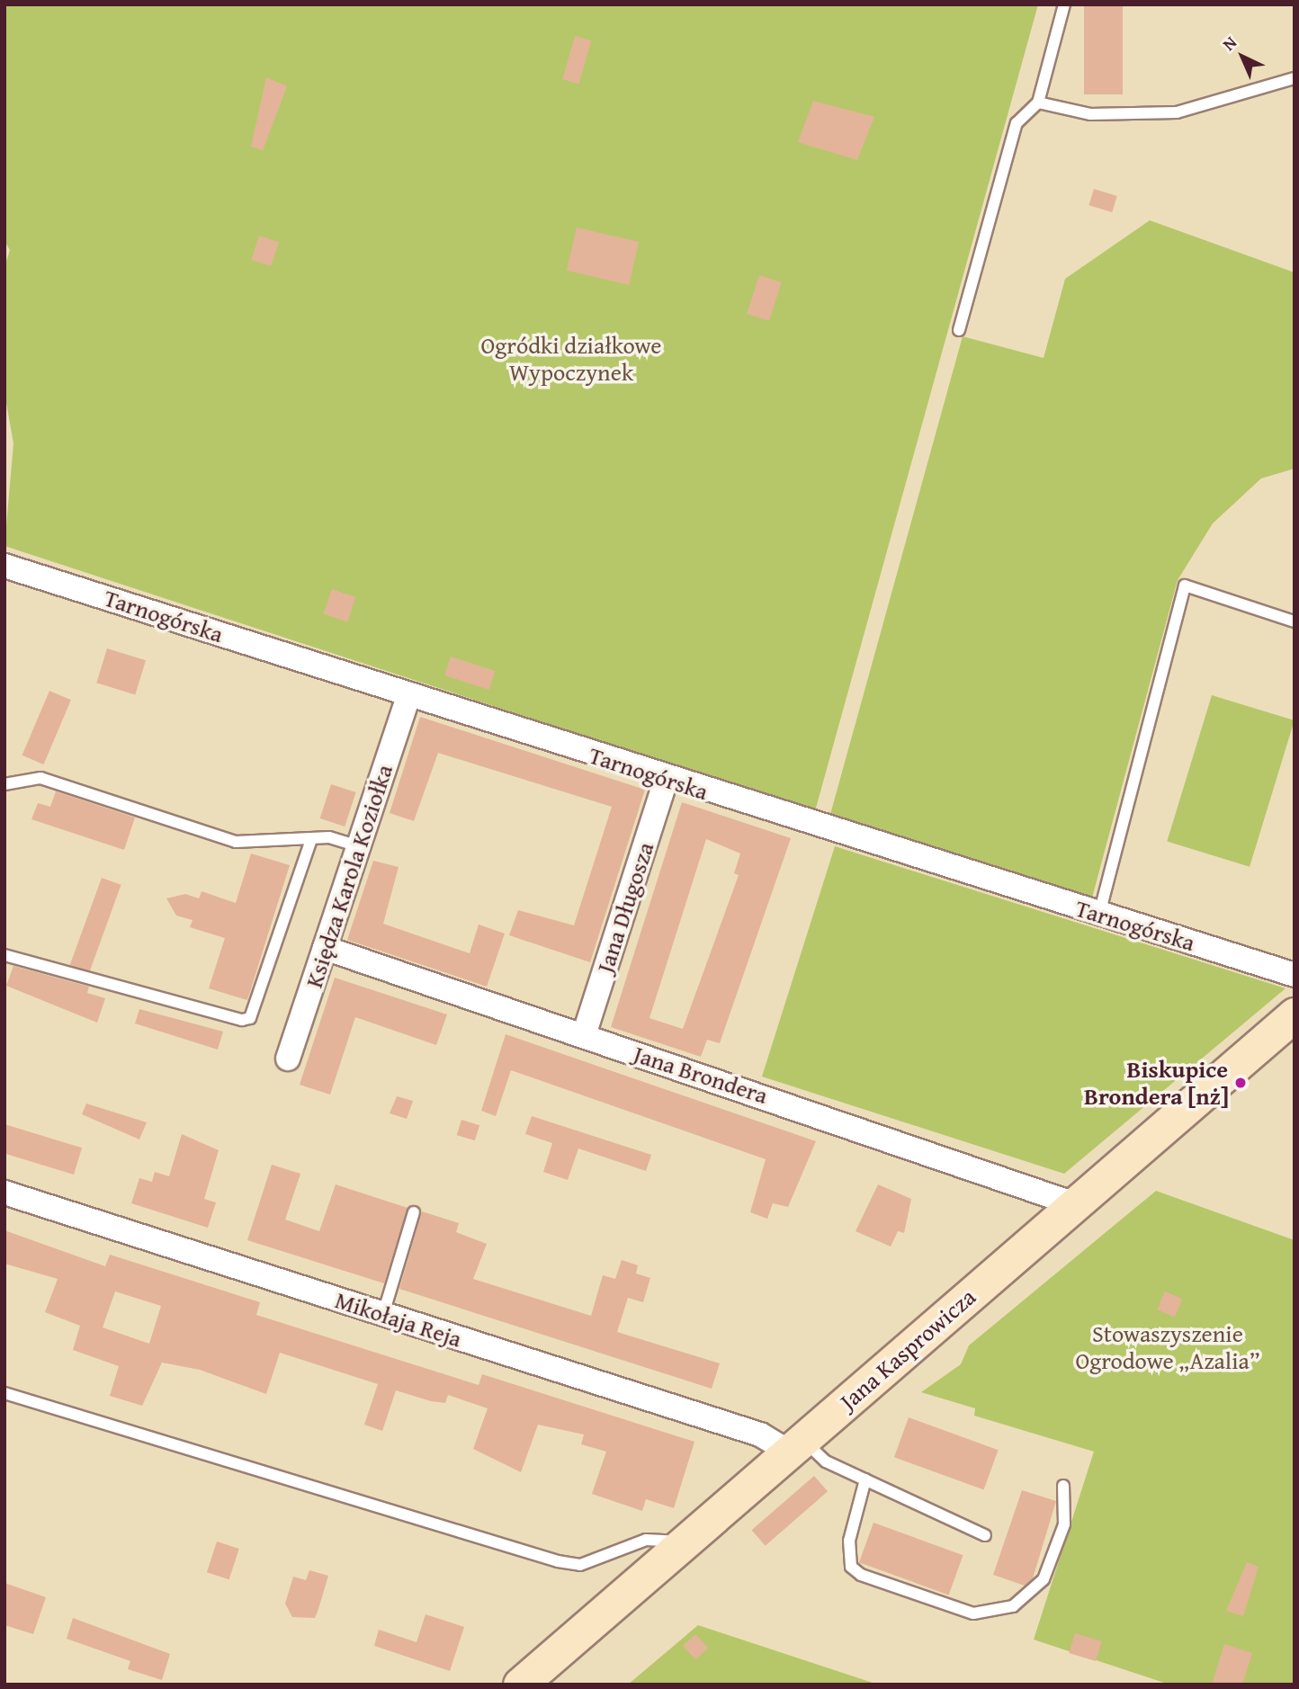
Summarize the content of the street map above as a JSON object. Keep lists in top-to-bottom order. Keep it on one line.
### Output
{"streets":{"street":["Tarnogórska","Księdza Karola Koziołka","Jana Długosza","Jana Brondera","Mikołaja Reja","Jana Kasprowicza"]},"crossings":[["Tarnogórska","Księdza Karola Koziołka"],["Tarnogórska","Jana Długosza"],["Księdza Karola Koziołka","Jana Brondera"],["Jana Długosza","Jana Brondera"],["Jana Brondera","Jana Kasprowicza"],["Mikołaja Reja","Jana Kasprowicza"]],"parks":["Ogródki działkowe Wypoczynek","Stowaszyszenie Ogrodowe „Azalia”"],"places":["Biskupice Brondera [nż]"],"north":"top left"}
